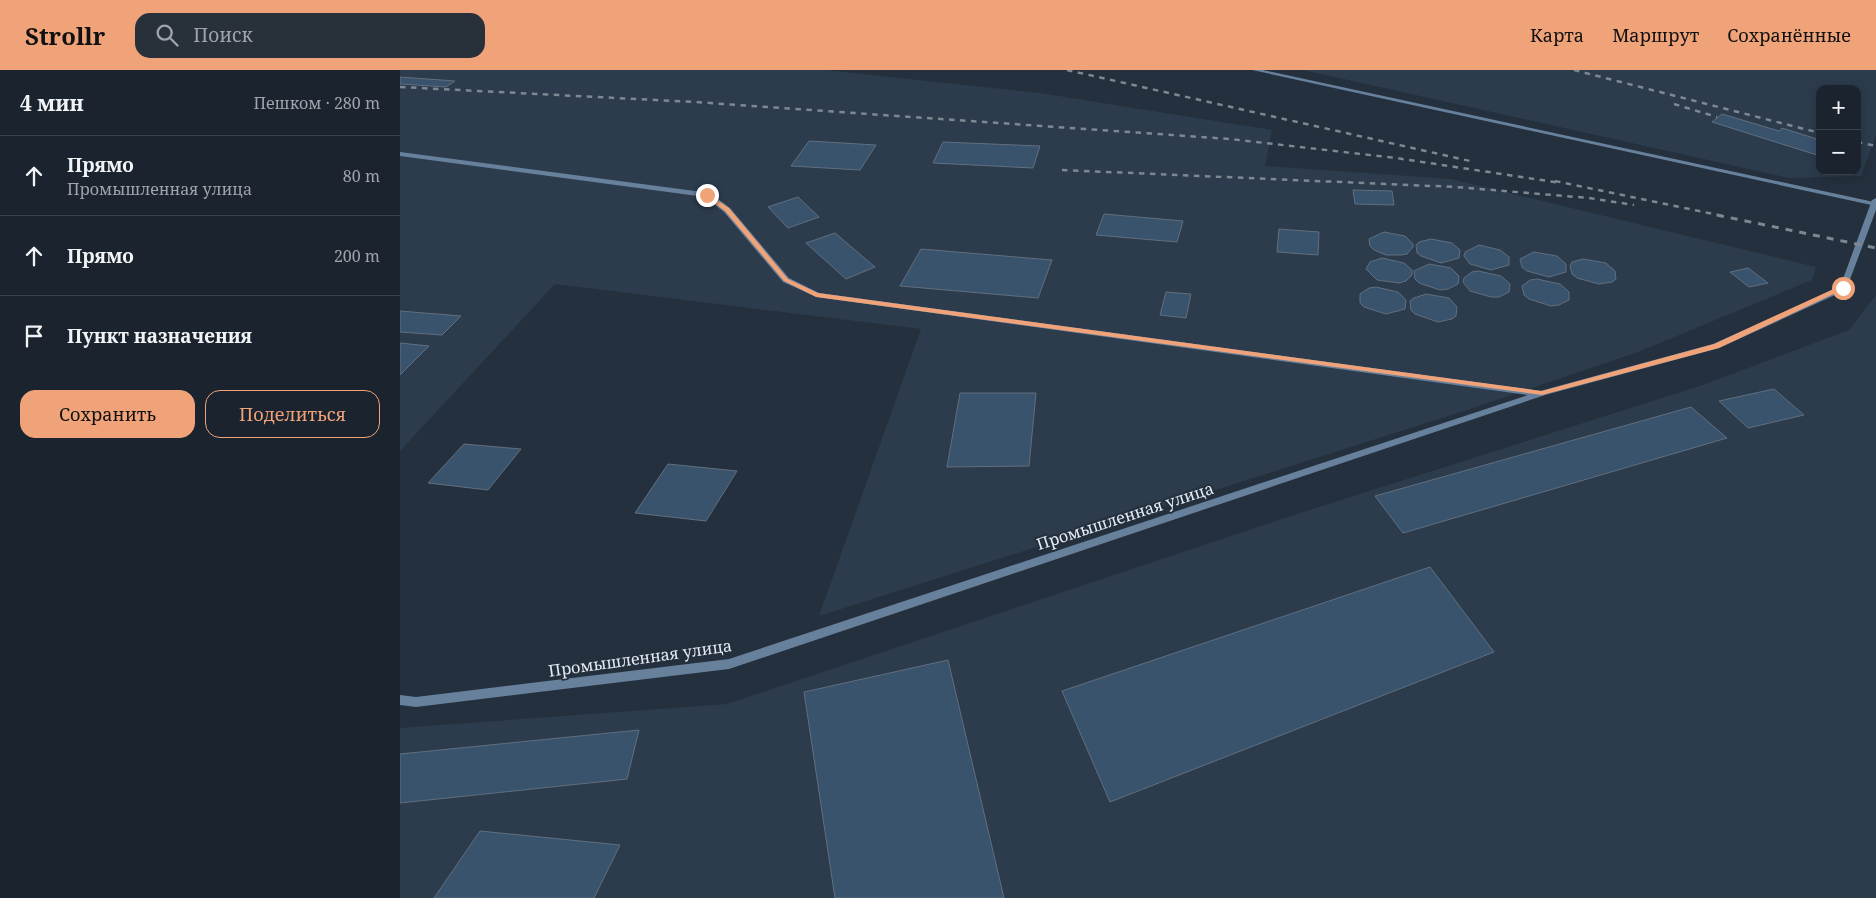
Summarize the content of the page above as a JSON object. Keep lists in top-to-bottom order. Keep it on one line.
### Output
{"streets":{"street":["Промышленная улица"]},"page":{"header":"Strollr","search":"Поиск","nav":["Карта","Маршрут","Сохранённые"],"heading":["4 мин","Пешком · 280 m"],"map_buttons":["+","−"],"list":[["Прямо","Промышленная улица","80 m"],["Прямо","200 m"],"Пункт назначения"],"buttons":["Сохранить","Поделиться"]}}
